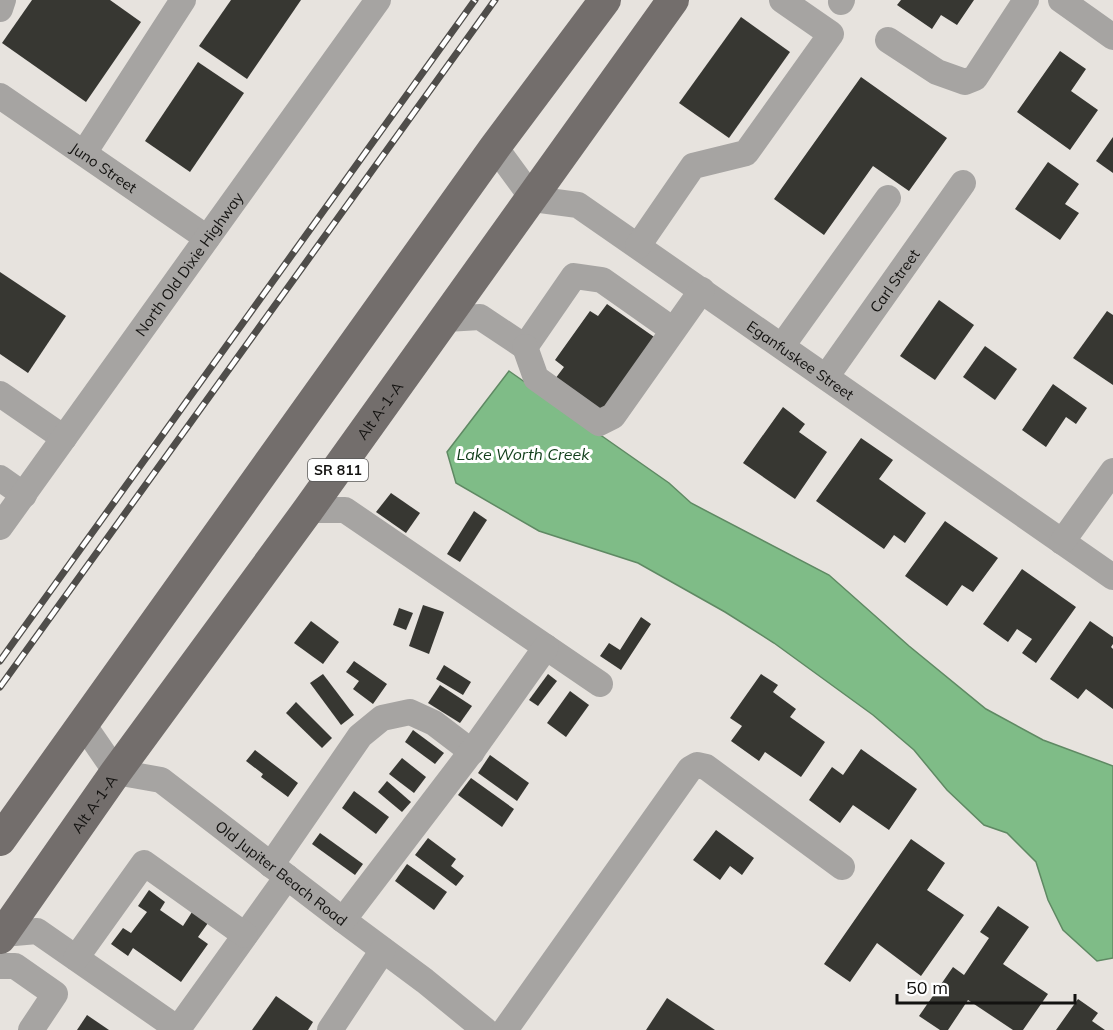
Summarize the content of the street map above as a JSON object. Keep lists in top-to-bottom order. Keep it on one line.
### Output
{"streets":{"main road":["Alt A-1-A","SR 811"],"street":["Juno Street","North Old Dixie Highway","Carl Street","Eganfuskee Street","Old Jupiter Beach Road"]},"crossings":[["Juno Street","North Old Dixie Highway"],["Carl Street","Eganfuskee Street"],["Eganfuskee Street","Alt A-1-A"],["Alt A-1-A","Old Jupiter Beach Road"]],"water":["Lake Worth Creek"],"scale_bar":"50 m"}
